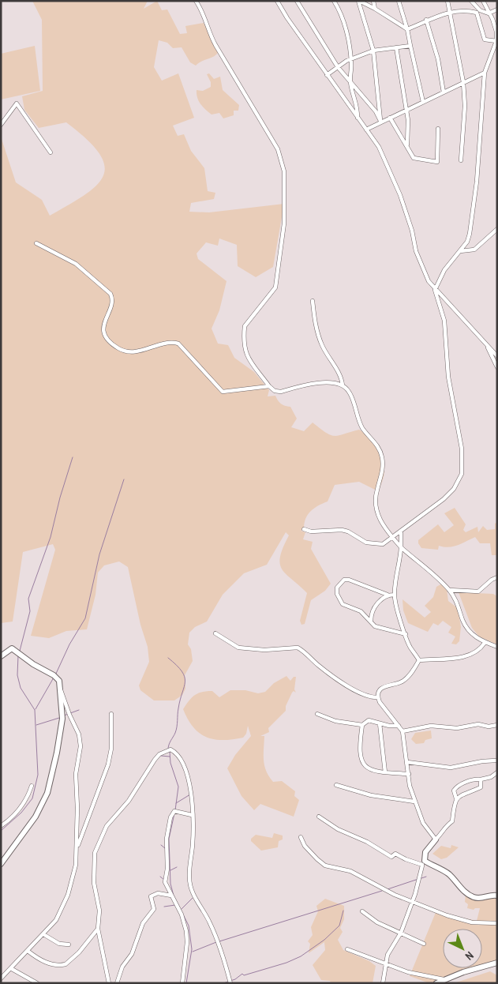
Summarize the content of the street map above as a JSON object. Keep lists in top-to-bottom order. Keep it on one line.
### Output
{"north":"bottom right"}
